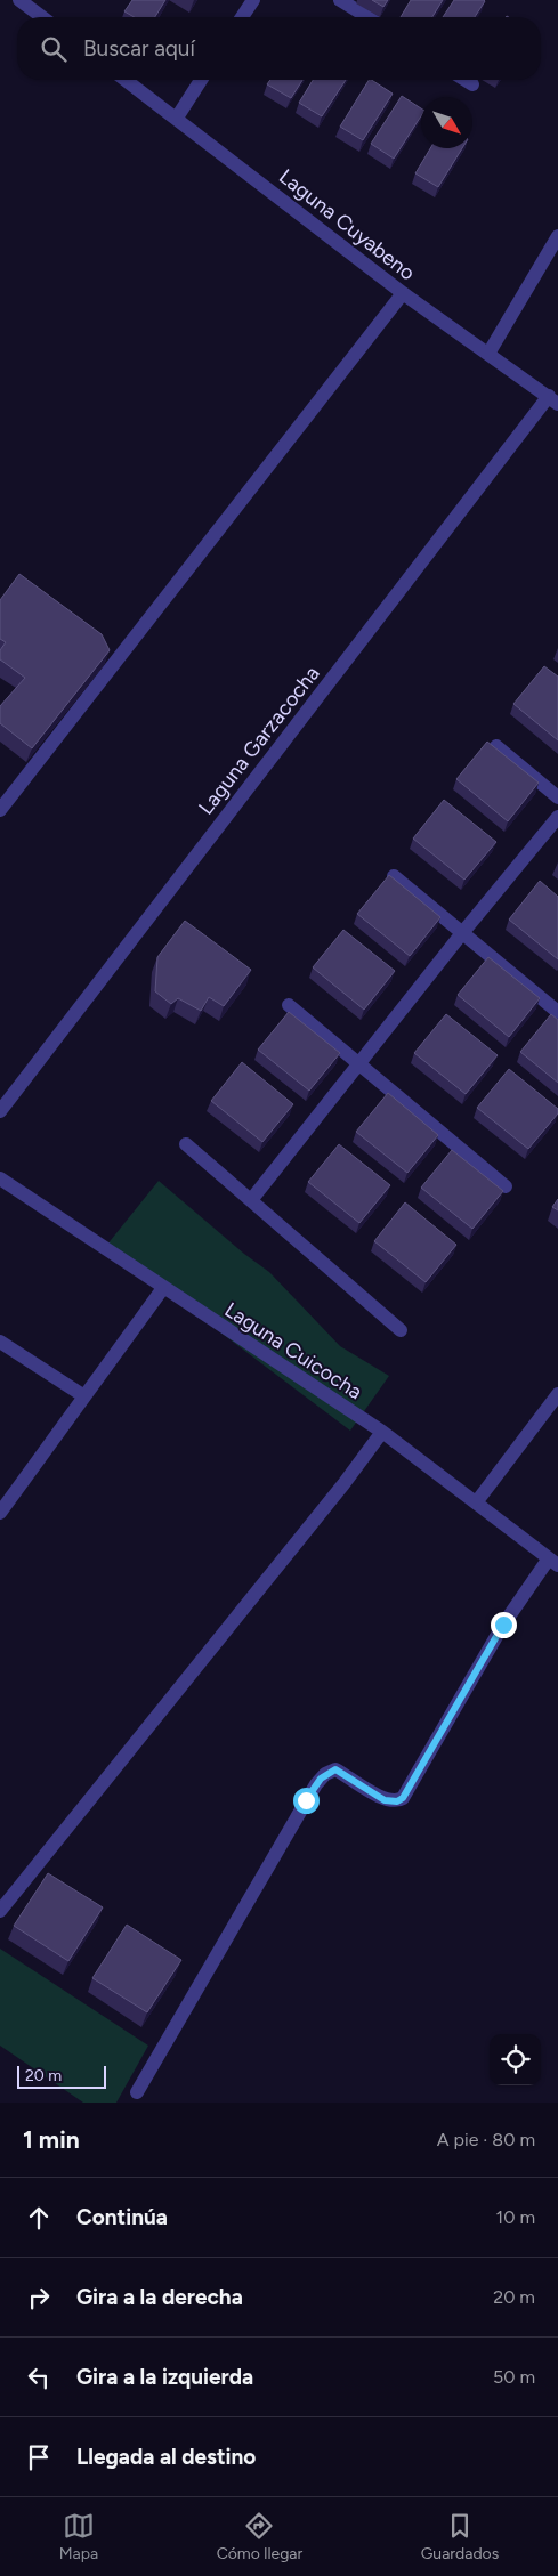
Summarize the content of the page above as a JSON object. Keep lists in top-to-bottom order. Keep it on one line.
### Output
{"streets":{"street":["Laguna Cuyabeno","Laguna Garzacocha","Laguna Cuicocha"]},"crossings":[["Laguna Cuyabeno","Laguna Garzacocha"]],"scale_bar":"20 m","north":"bottom right","page":{"search":"Buscar aquí","scale":"20 m","heading":["1 min","A pie · 80 m"],"list":[["Continúa","10 m"],["Gira a la derecha","20 m"],["Gira a la izquierda","50 m"],"Llegada al destino"],"nav":["Mapa","Cómo llegar","Guardados"]}}
